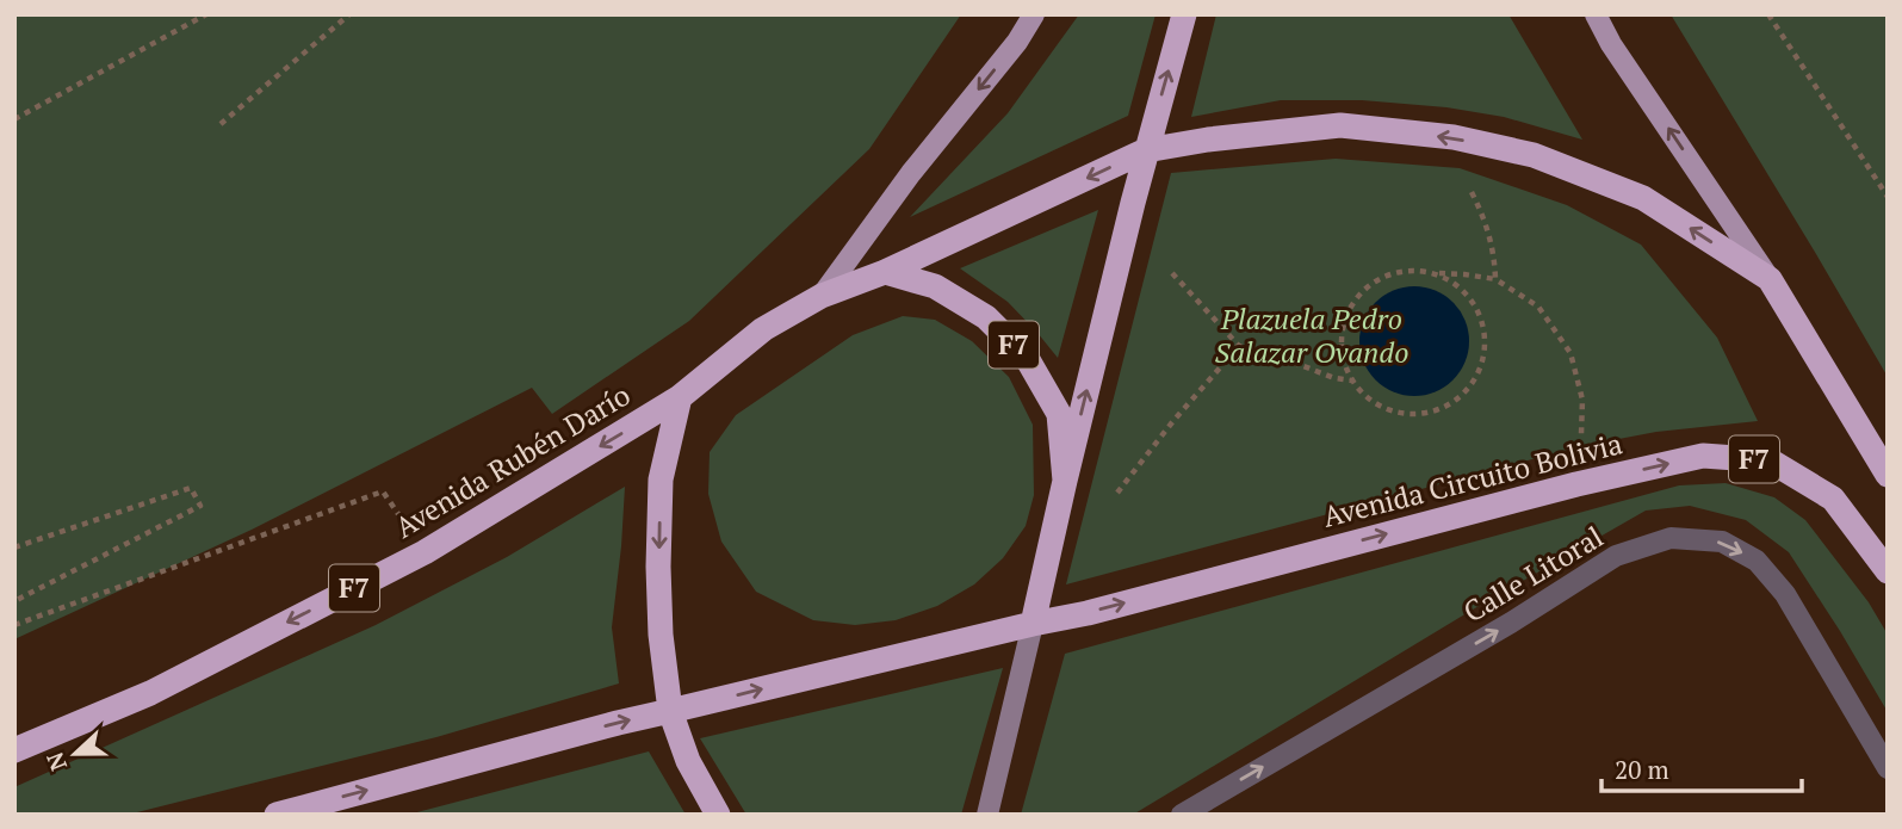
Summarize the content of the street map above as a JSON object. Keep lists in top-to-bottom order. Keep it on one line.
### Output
{"streets":{"highway":["F7","Avenida Rubén Darío","Avenida Circuito Bolivia"],"street":["Calle Litoral"]},"crossings":[["F7","Avenida Rubén Darío"],["F7","Avenida Circuito Bolivia"]],"one_way":["Avenida Circuito Bolivia"],"parks":["Plazuela Pedro Salazar Ovando"],"scale_bar":"20 m","north":"left"}
